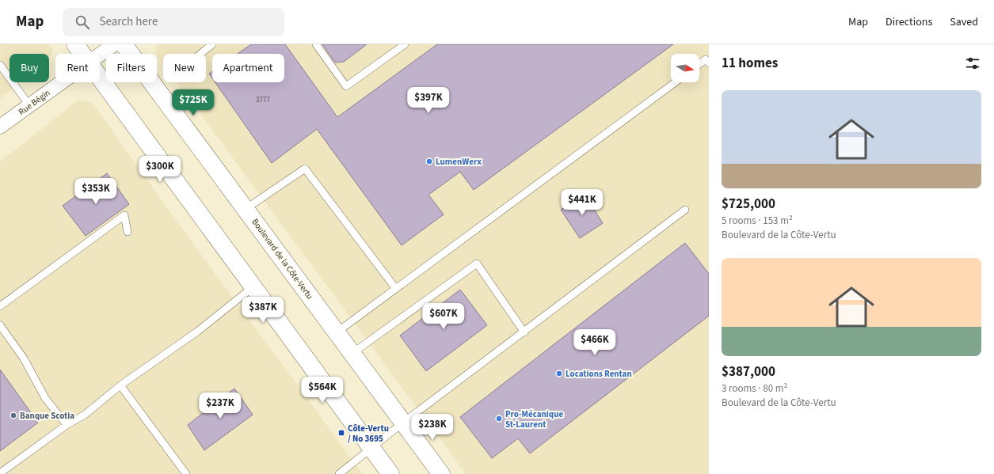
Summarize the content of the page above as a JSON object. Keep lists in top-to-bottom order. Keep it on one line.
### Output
{"streets":{"main road":["Boulevard de la Côte-Vertu"],"street":["Rue Bégin"]},"places":{"other":["LumenWerx","Locations Rentan","Banque Scotia","Pro-Mécanique St-Laurent"],"transit":["Côte-Vertu / No 3695"]},"house_numbers":["3777"],"north":"right","page":{"header":"Map","search":"Search here","nav":["Map","Directions","Saved"],"heading":"11 homes","chip":["Buy","Rent","Filters","New","Apartment"],"list":[{"name":"$725,000","note":"5 rooms · 153 m² · Boulevard de la Côte-Vertu"},{"name":"$387,000","note":"3 rooms · 80 m² · Boulevard de la Côte-Vertu"}],"price":["$397K","$725K","$300K","$353K","$441K","$387K","$607K","$466K","$564K","$237K","$238K"]}}
